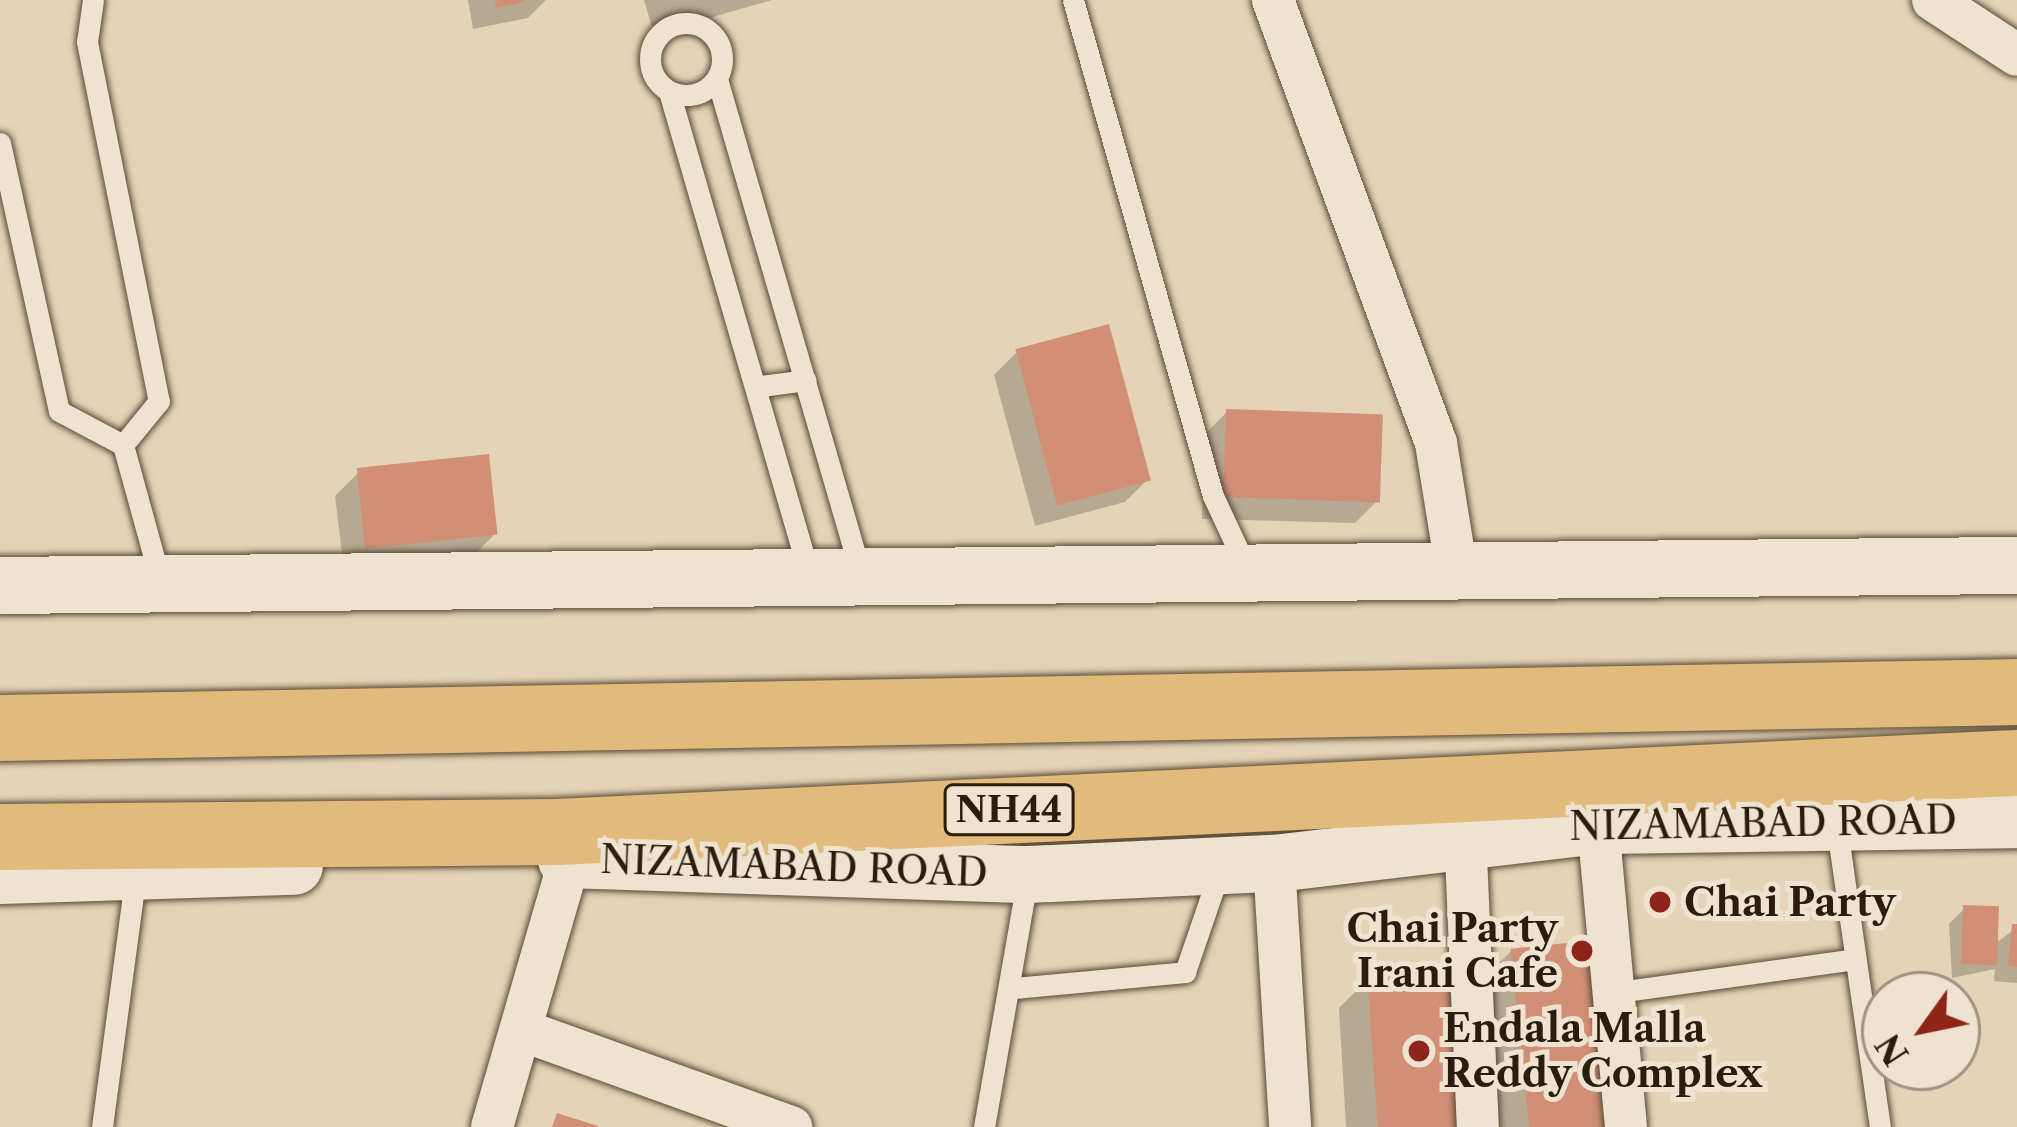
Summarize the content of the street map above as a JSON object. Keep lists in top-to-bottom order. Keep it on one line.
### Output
{"streets":{"highway":["NH44","NIZAMABAD ROAD"]},"places":["Chai Party","Chai Party Irani Cafe","Endala Malla Reddy Complex"],"north":"bottom left"}
